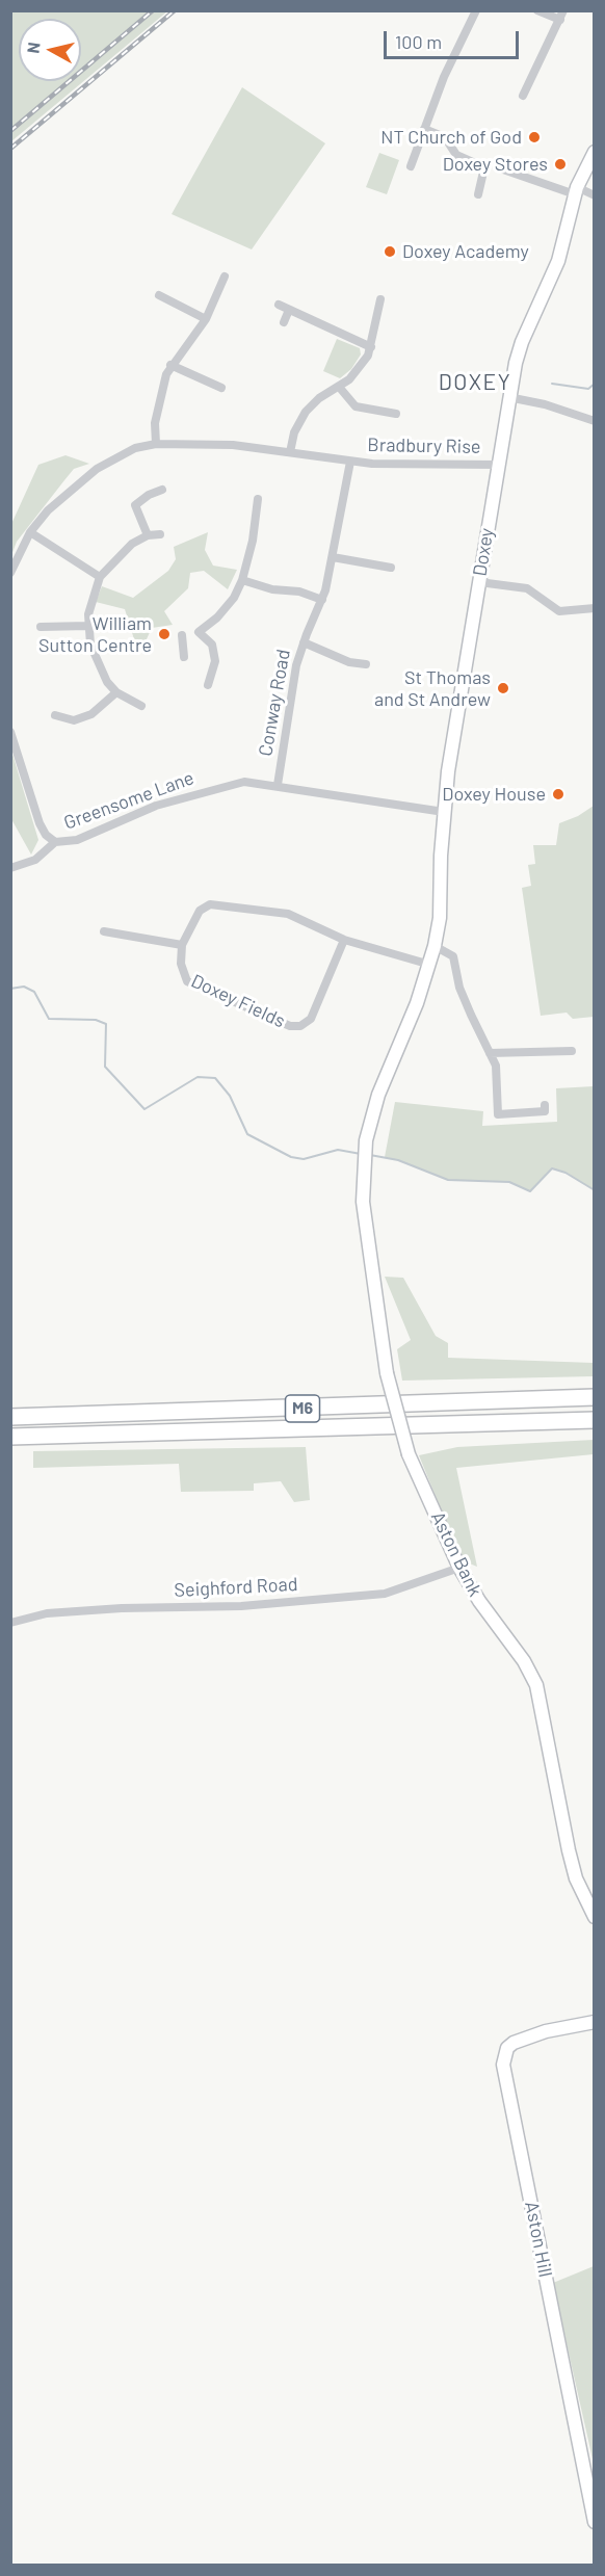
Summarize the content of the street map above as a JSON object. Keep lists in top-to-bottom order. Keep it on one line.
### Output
{"streets":{"highway":["M6"],"street":["Bradbury Rise","Doxey","Conway Road","Greensome Lane","Doxey Fields","Aston Bank","Seighford Road","Aston Hill"]},"crossings":[["Bradbury Rise","Doxey"],["Bradbury Rise","Conway Road"],["Doxey","Greensome Lane"],["Doxey","Aston Bank"],["Conway Road","Greensome Lane"],["Aston Bank","Seighford Road"]],"districts":["DOXEY"],"places":["NT Church of God","Doxey Stores","Doxey Academy","William Sutton Centre","St Thomas and St Andrew","Doxey House"],"scale_bar":"100 m","north":"left"}
